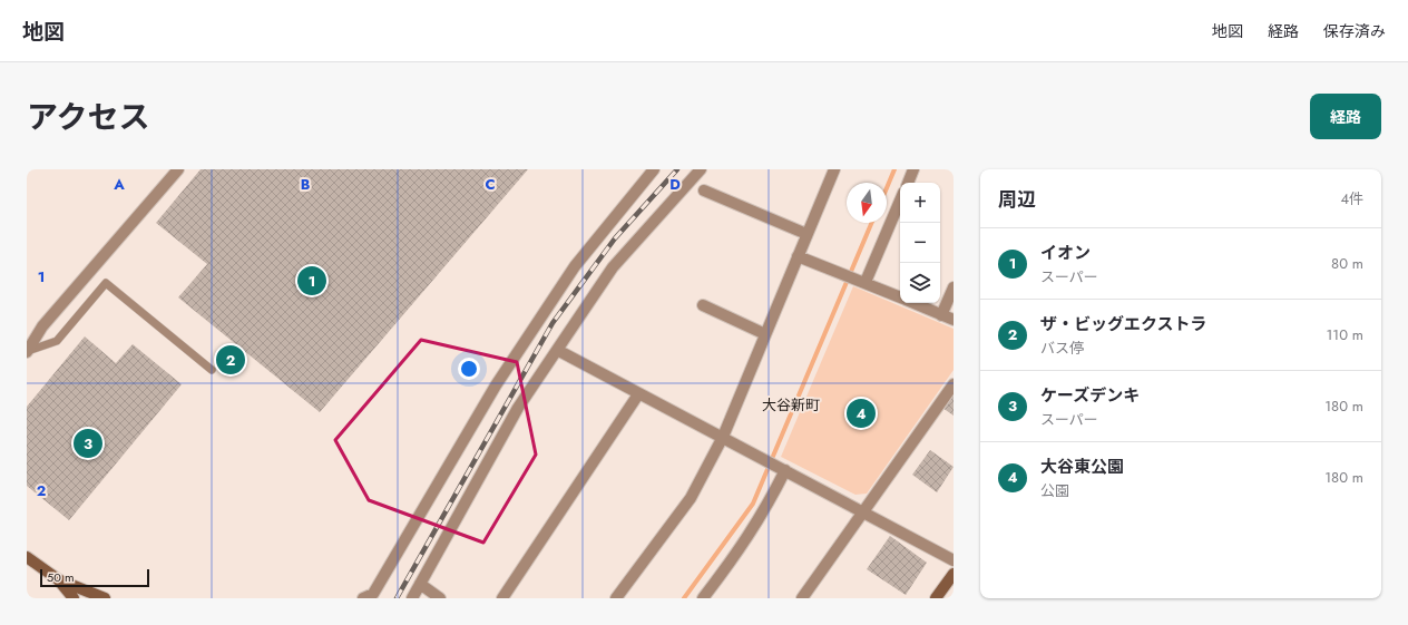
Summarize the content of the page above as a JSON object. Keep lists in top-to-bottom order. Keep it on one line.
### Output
{"districts":["大谷新町"],"scale_bar":"50 m","north":"bottom","page":{"header":"地図","nav":["地図","経路","保存済み"],"title":"アクセス","buttons":"経路","heading":["周辺","4件"],"map_buttons":["+","−"],"list":[{"mark":"1","name":"イオン","note":"スーパー","value":"80 m"},{"mark":"2","name":"ザ・ビッグエクストラ","note":"バス停","value":"110 m"},{"mark":"3","name":"ケーズデンキ","note":"スーパー","value":"180 m"},{"mark":"4","name":"大谷東公園","note":"公園","value":"180 m"}],"pins":["1","2","4","3"],"scale":"50 m"},"grid":{"columns":["A","B","C","D"],"rows":["1","2"]}}
